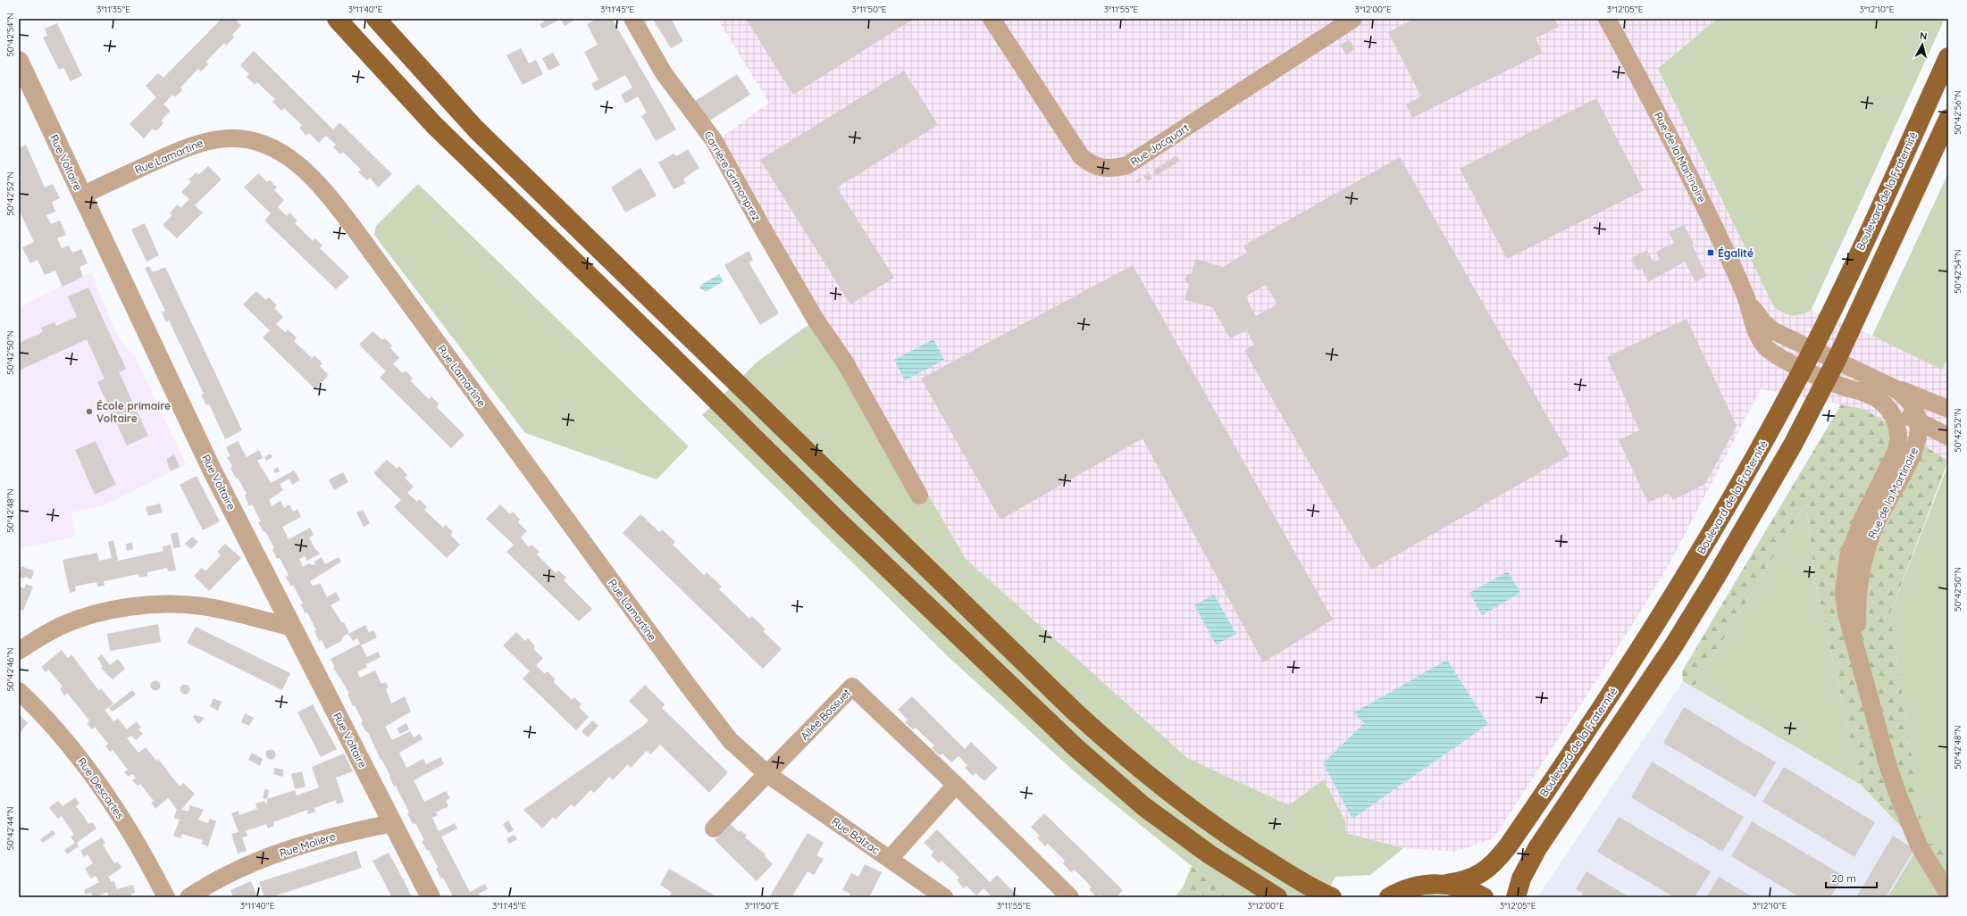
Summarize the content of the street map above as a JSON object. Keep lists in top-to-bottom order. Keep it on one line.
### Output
{"streets":{"main road":["Boulevard de la Fraternité"],"street":["Rue Jacquart","Rue Lamartine","Rue de la Martinoire","Rue Voltaire","Carrière Grimonprez","Allée Bossuet","Rue Descartes","Rue Balzac","Rue Molière"]},"crossings":[["Rue Lamartine","Rue Voltaire"],["Rue Lamartine","Allée Bossuet"],["Rue Lamartine","Rue Balzac"],["Rue de la Martinoire","Boulevard de la Fraternité"],["Rue Voltaire","Rue Molière"],["Allée Bossuet","Rue Balzac"]],"places":{"transit":["Égalité"],"other":["École primaire Voltaire"]},"scale_bar":"20 m","north":"top","coordinates":["3°11'35\"E","3°11'40\"E","3°11'45\"E","3°11'50\"E","3°11'55\"E","3°12'00\"E","3°12'05\"E","3°12'10\"E","50°42'54\"N","50°42'56\"N","50°42'52\"N","50°42'50\"N","50°42'48\"N","50°42'46\"N","50°42'44\"N"]}
